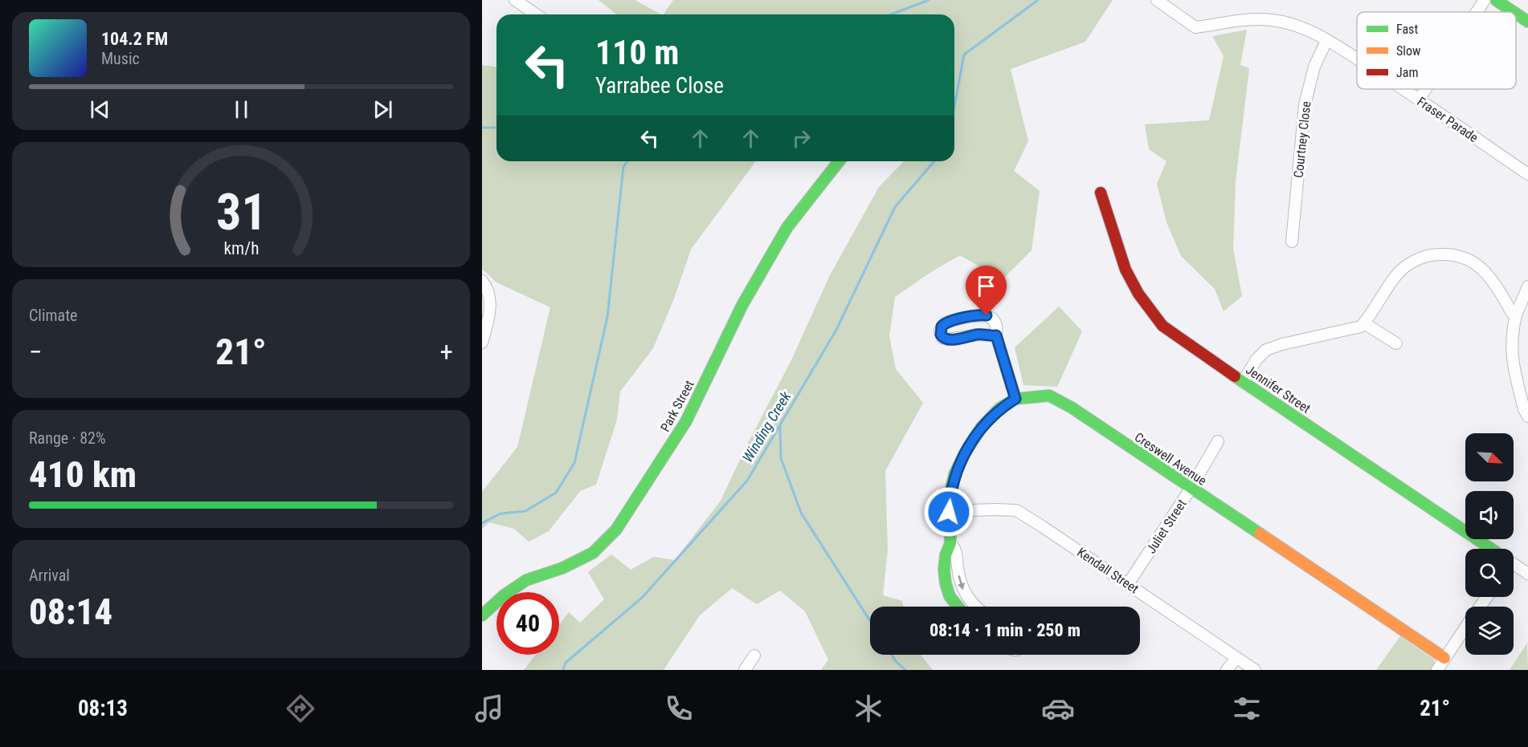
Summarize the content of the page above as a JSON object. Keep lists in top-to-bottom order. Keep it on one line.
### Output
{"streets":{"street":["Fraser Parade","Courtney Close","Jennifer Street","Park Street","Creswell Avenue","Juliet Street","Kendall Street"]},"crossings":[["Fraser Parade","Courtney Close"],["Creswell Avenue","Juliet Street"],["Creswell Avenue","Kendall Street"],["Juliet Street","Kendall Street"]],"water":["Winding Creek"],"legend":["Fast","Slow","Jam"],"north":"bottom right","page":{"turn":["110 m","Yarrabee Close"],"song":["104.2 FM","Music"],"tile":["Climate",["Range · 82%","410 km"],["Arrival","08:14"]],"heat":["−","21°","+"],"limit":"40","trip":"08:14 · 1 min · 250 m","tabs":["08:13","21°"],"gauge":["31","km/h"]}}
